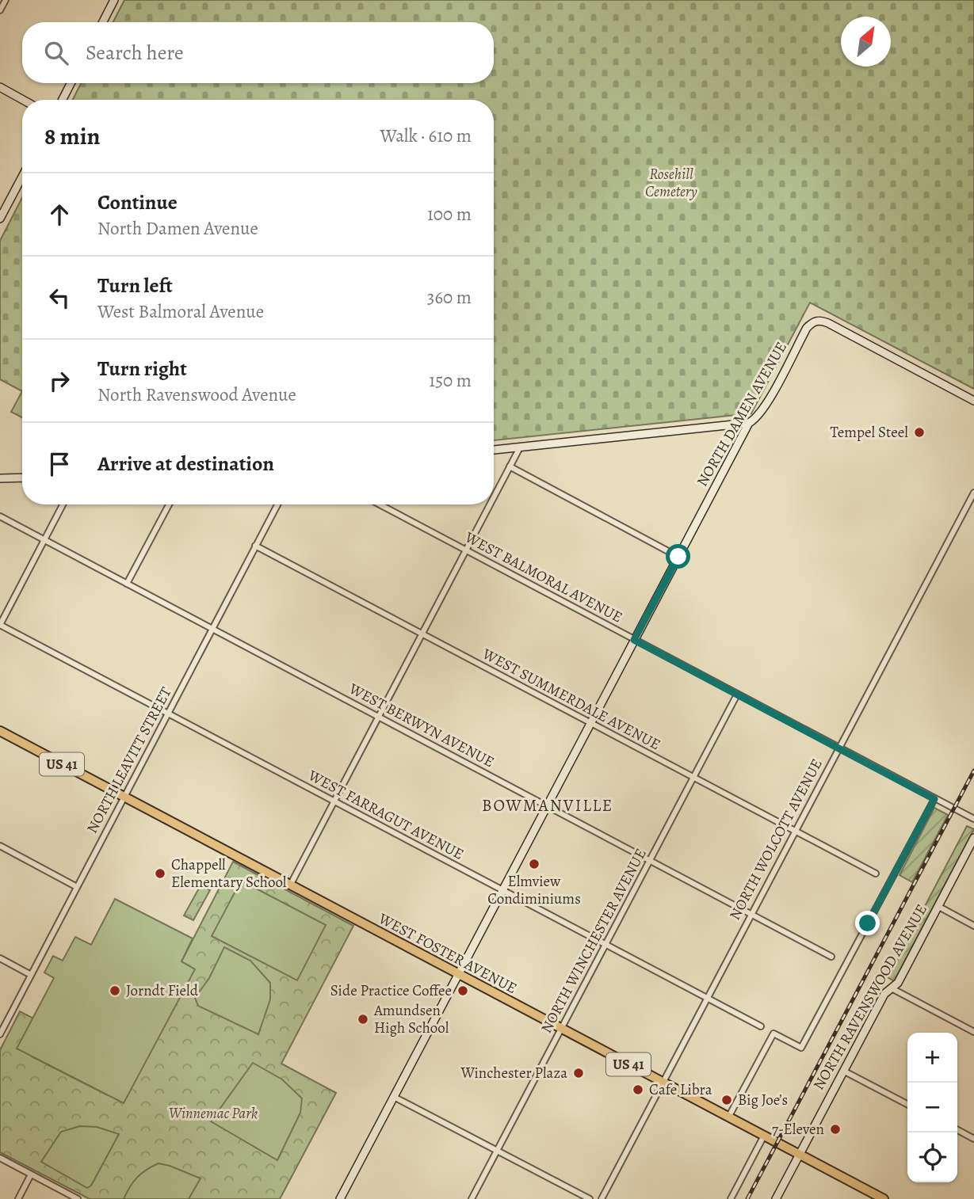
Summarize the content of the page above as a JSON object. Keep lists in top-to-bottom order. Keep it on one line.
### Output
{"streets":{"main road":["US 41","WEST FOSTER AVENUE"],"street":["NORTH DAMEN AVENUE","WEST BALMORAL AVENUE","WEST SUMMERDALE AVENUE","WEST BERWYN AVENUE","NORTH LEAVITT STREET","WEST FARRAGUT AVENUE","NORTH WOLCOTT AVENUE","NORTH WINCHESTER AVENUE","NORTH RAVENSWOOD AVENUE"]},"crossings":[["NORTH DAMEN AVENUE","WEST BALMORAL AVENUE"],["NORTH DAMEN AVENUE","WEST SUMMERDALE AVENUE"],["NORTH DAMEN AVENUE","WEST BERWYN AVENUE"],["NORTH DAMEN AVENUE","WEST FARRAGUT AVENUE"],["NORTH DAMEN AVENUE","WEST FOSTER AVENUE"],["WEST BALMORAL AVENUE","NORTH WOLCOTT AVENUE"],["WEST BALMORAL AVENUE","NORTH WINCHESTER AVENUE"],["WEST SUMMERDALE AVENUE","NORTH LEAVITT STREET"],["WEST SUMMERDALE AVENUE","NORTH WOLCOTT AVENUE"],["WEST SUMMERDALE AVENUE","NORTH WINCHESTER AVENUE"],["WEST BERWYN AVENUE","NORTH LEAVITT STREET"],["WEST BERWYN AVENUE","NORTH WOLCOTT AVENUE"],["WEST BERWYN AVENUE","NORTH WINCHESTER AVENUE"],["NORTH LEAVITT STREET","WEST FARRAGUT AVENUE"],["NORTH LEAVITT STREET","WEST FOSTER AVENUE"],["WEST FARRAGUT AVENUE","NORTH WOLCOTT AVENUE"],["WEST FARRAGUT AVENUE","NORTH WINCHESTER AVENUE"],["NORTH WOLCOTT AVENUE","WEST FOSTER AVENUE"],["NORTH WINCHESTER AVENUE","WEST FOSTER AVENUE"],["WEST FOSTER AVENUE","NORTH RAVENSWOOD AVENUE"]],"districts":["BOWMANVILLE"],"parks":["Rosehill Cemetery","Winnemac Park"],"places":["Tempel Steel","Elmview Condiminiums","Chappell Elementary School","Jorndt Field","Side Practice Coffee","Amundsen High School","Winchester Plaza","Cafe Libra","Big Joe’s","7-Eleven"],"north":"top right","page":{"search":"Search here","heading":["8 min","Walk · 610 m"],"list":[["Continue","North Damen Avenue","100 m"],["Turn left","West Balmoral Avenue","360 m"],["Turn right","North Ravenswood Avenue","150 m"],"Arrive at destination"],"map_buttons":["+","−"]}}
